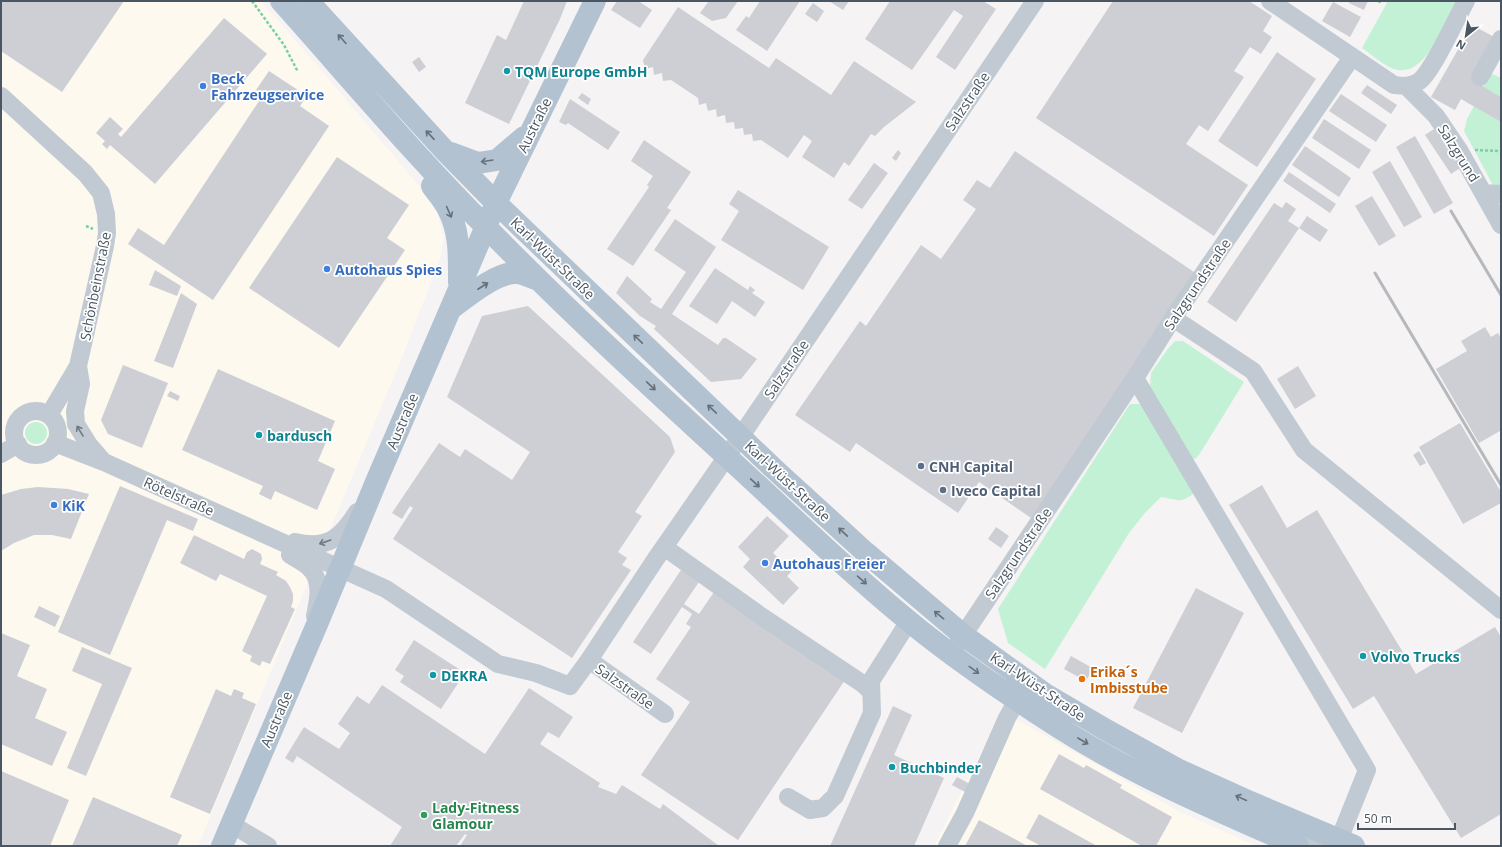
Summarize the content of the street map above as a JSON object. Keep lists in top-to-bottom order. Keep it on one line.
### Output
{"streets":{"main road":["Austraße","Karl-Wüst-Straße"],"street":["Salzstraße","Salzgrund","Salzgrundstraße","Schönbeinstraße","Rötelstraße"]},"crossings":[["Salzstraße","Karl-Wüst-Straße"],["Salzstraße","Rötelstraße"],["Austraße","Karl-Wüst-Straße"],["Austraße","Rötelstraße"],["Karl-Wüst-Straße","Salzgrundstraße"],["Schönbeinstraße","Rötelstraße"]],"places":["TQM Europe GmbH","Beck Fahrzeugservice","Autohaus Spies","bardusch","CNH Capital","Iveco Capital","KiK","Autohaus Freier","Volvo Trucks","DEKRA","Erika´s Imbisstube","Buchbinder","Lady-Fitness Glamour"],"scale_bar":"50 m","north":"bottom left"}
